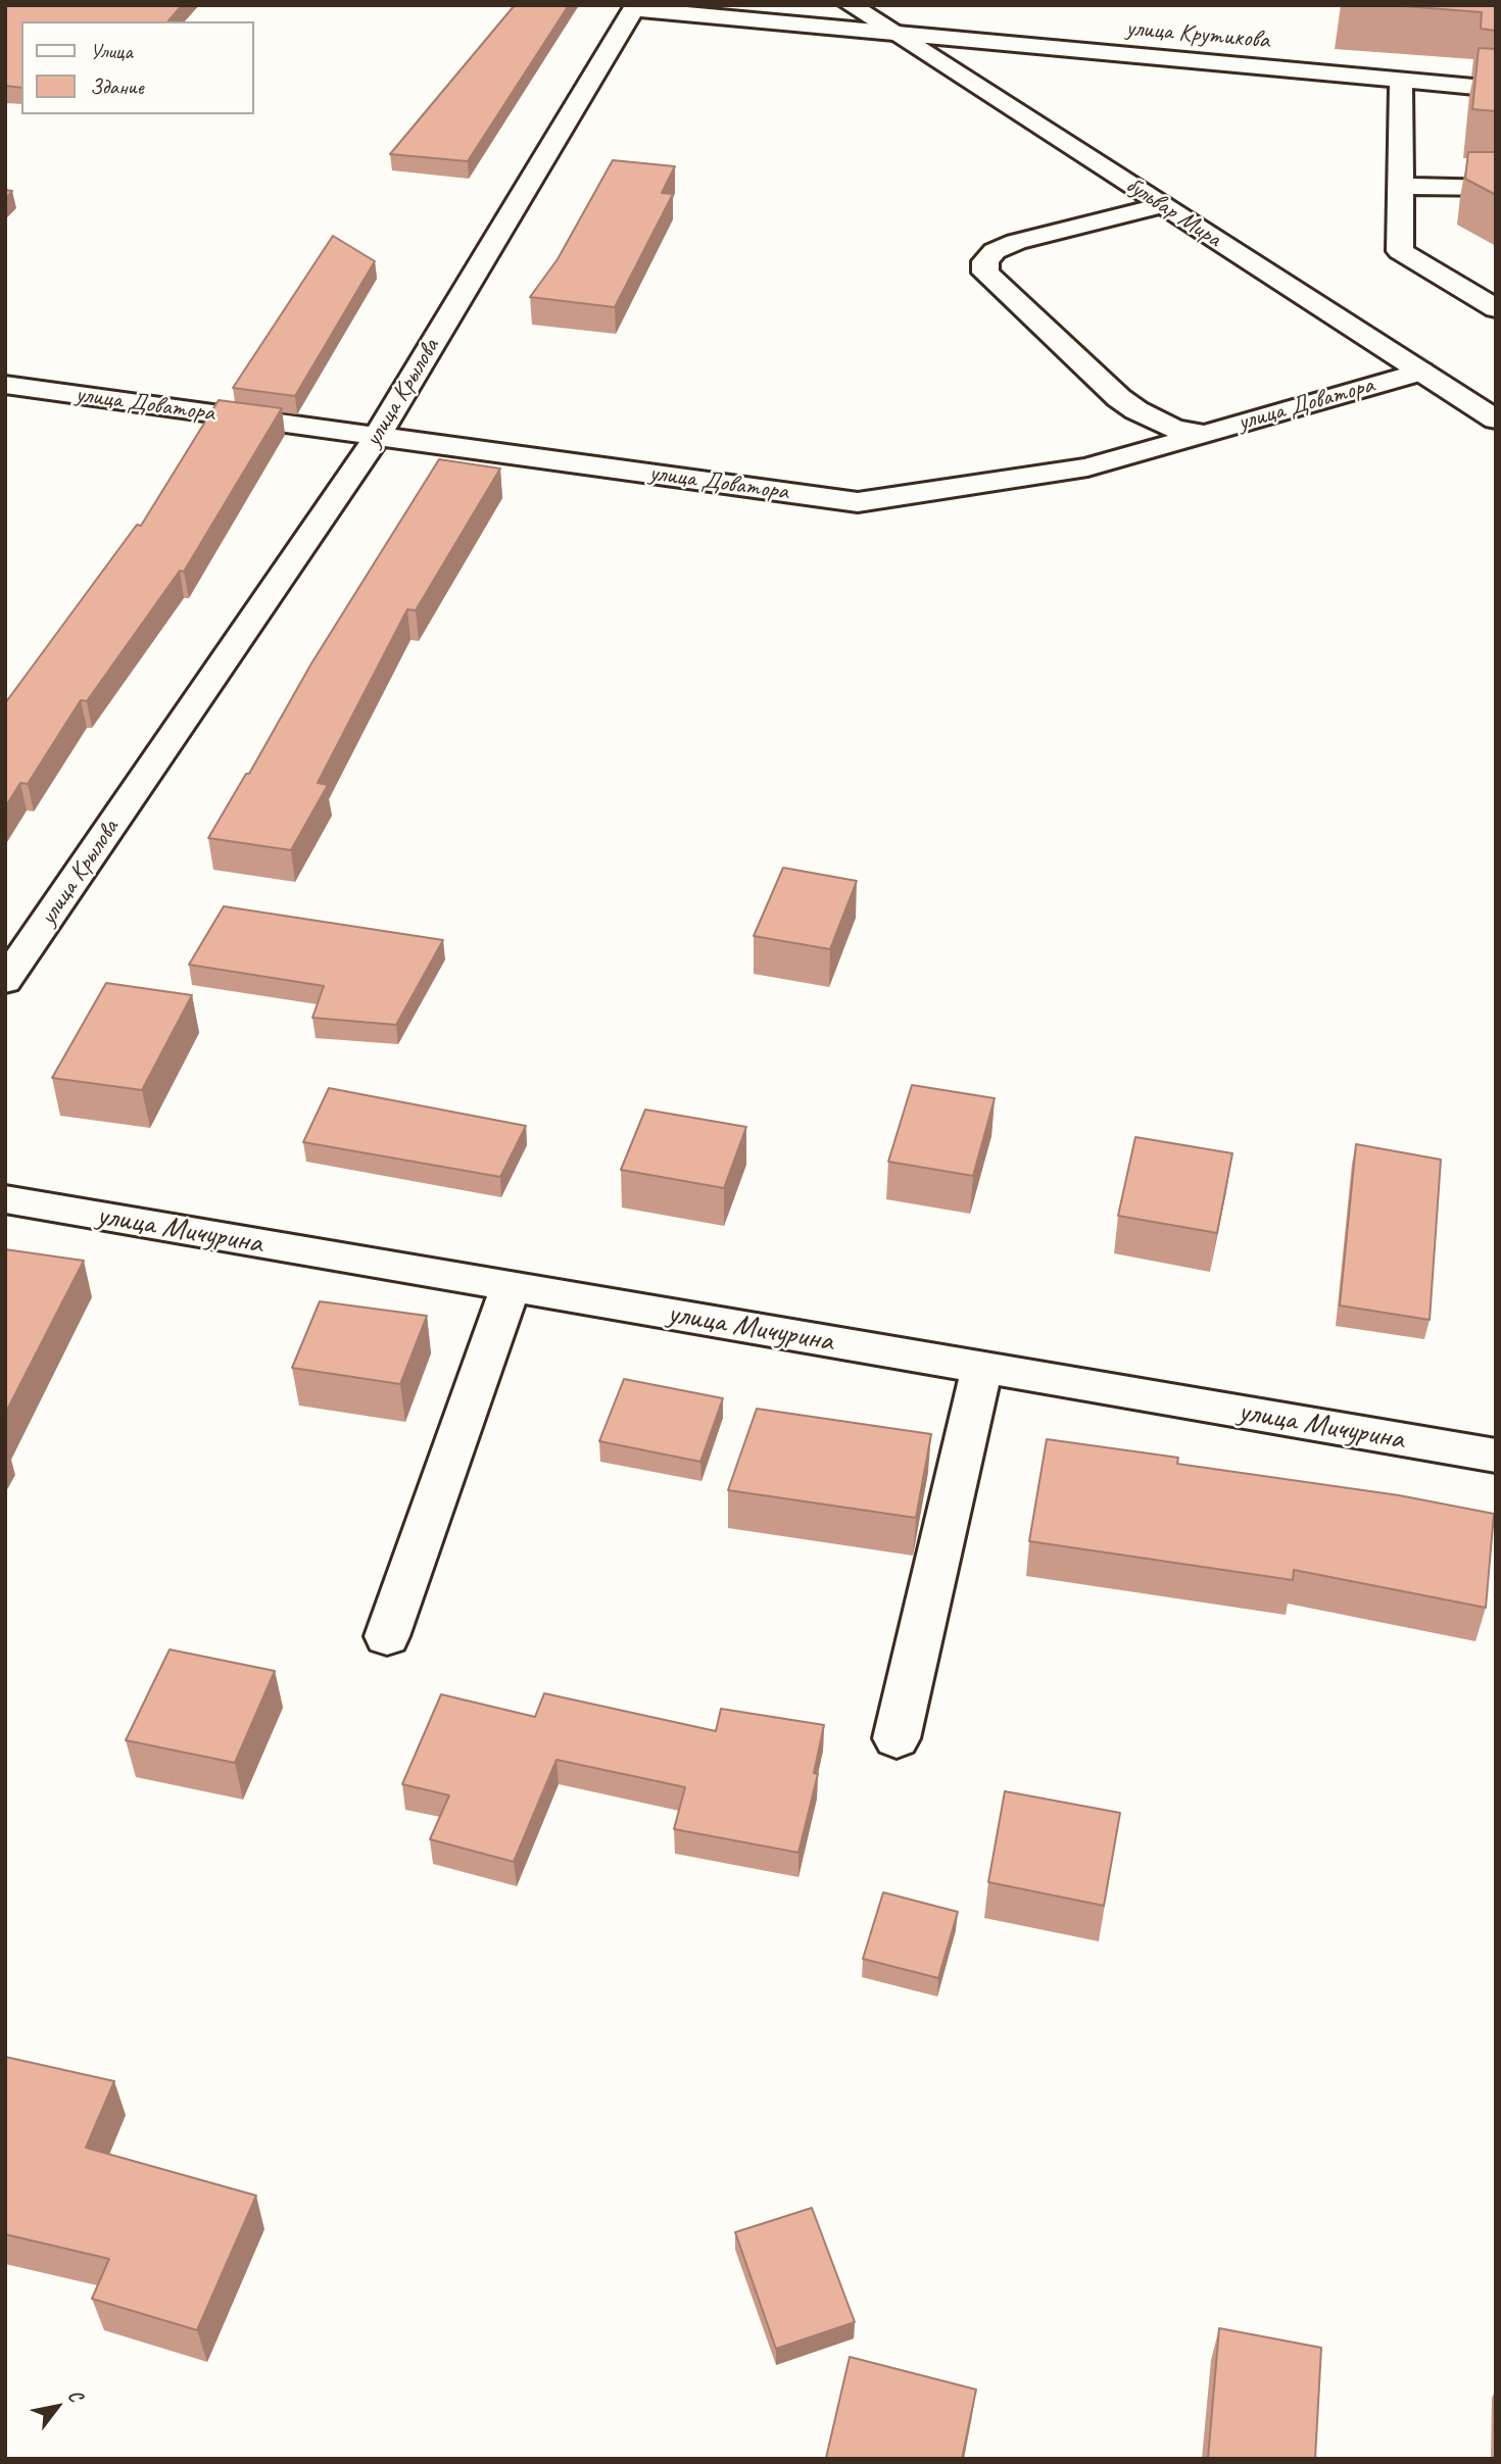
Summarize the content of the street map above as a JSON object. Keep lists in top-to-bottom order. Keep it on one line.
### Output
{"streets":{"street":["улица Крутикова","бульвар Мира","улица Крылова","улица Доватора","улица Мичурина"]},"crossings":[["улица Крутикова","бульвар Мира"],["улица Крутикова","улица Крылова"],["бульвар Мира","улица Крылова"],["бульвар Мира","улица Доватора"],["улица Крылова","улица Доватора"]],"legend":["Улица","Здание"],"north":"top right"}
